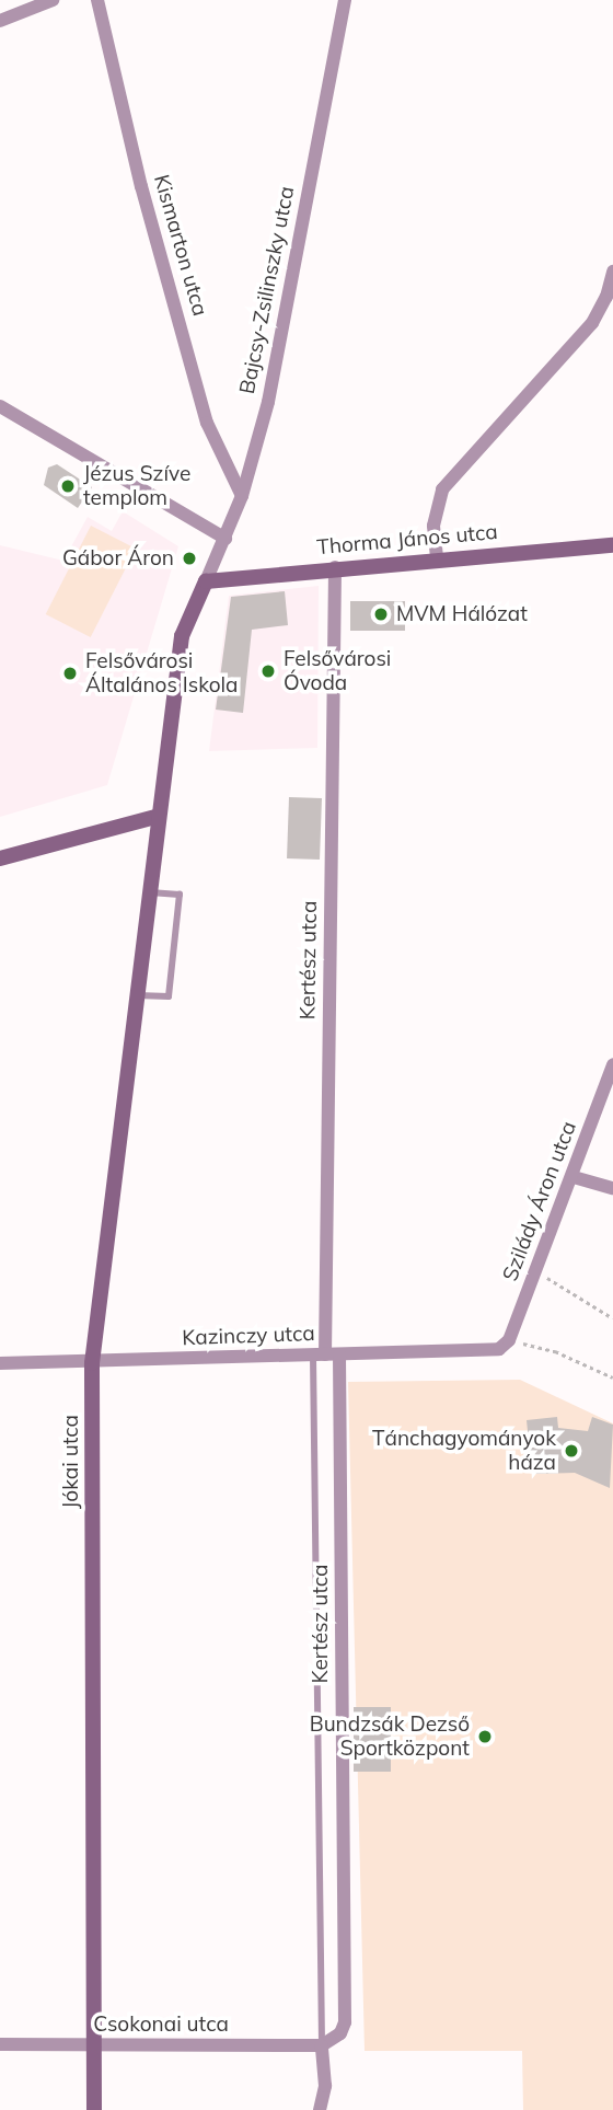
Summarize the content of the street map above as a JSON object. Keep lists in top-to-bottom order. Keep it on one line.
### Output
{"streets":{"street":["Kismarton utca","Bajcsy-Zsilinszky utca","Thorma János utca","Kertész utca","Szilády Áron utca","Kazinczy utca","Jókai utca","Csokonai utca"]},"crossings":[["Kismarton utca","Bajcsy-Zsilinszky utca"],["Bajcsy-Zsilinszky utca","Thorma János utca"],["Bajcsy-Zsilinszky utca","Jókai utca"],["Thorma János utca","Kertész utca"],["Thorma János utca","Jókai utca"],["Kertész utca","Kazinczy utca"],["Kertész utca","Csokonai utca"],["Szilády Áron utca","Kazinczy utca"],["Kazinczy utca","Jókai utca"],["Jókai utca","Csokonai utca"]],"places":["Jézus Szíve templom","Gábor Áron","MVM Hálózat","Felsővárosi Óvoda","Felsővárosi Általános Iskola","Tánchagyományok háza","Bundzsák Dezső Sportközpont"]}
